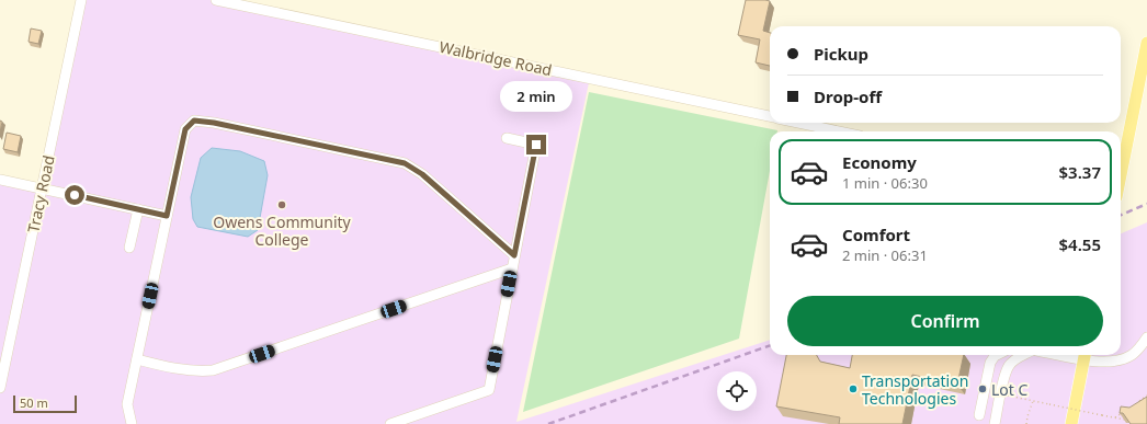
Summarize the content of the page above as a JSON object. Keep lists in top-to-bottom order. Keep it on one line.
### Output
{"streets":{"street":["Walbridge Road","Tracy Road"]},"places":["Owens Community College","Transportation Technologies","Lot C"],"scale_bar":"50 m","page":{"banner":["Pickup","Drop-off"],"bubble":"2 min","list":[{"name":"Economy","note":"1 min · 06:30","value":"$3.37"},{"name":"Comfort","note":"2 min · 06:31","value":"$4.55"}],"buttons":"Confirm","scale":"50 m"}}
